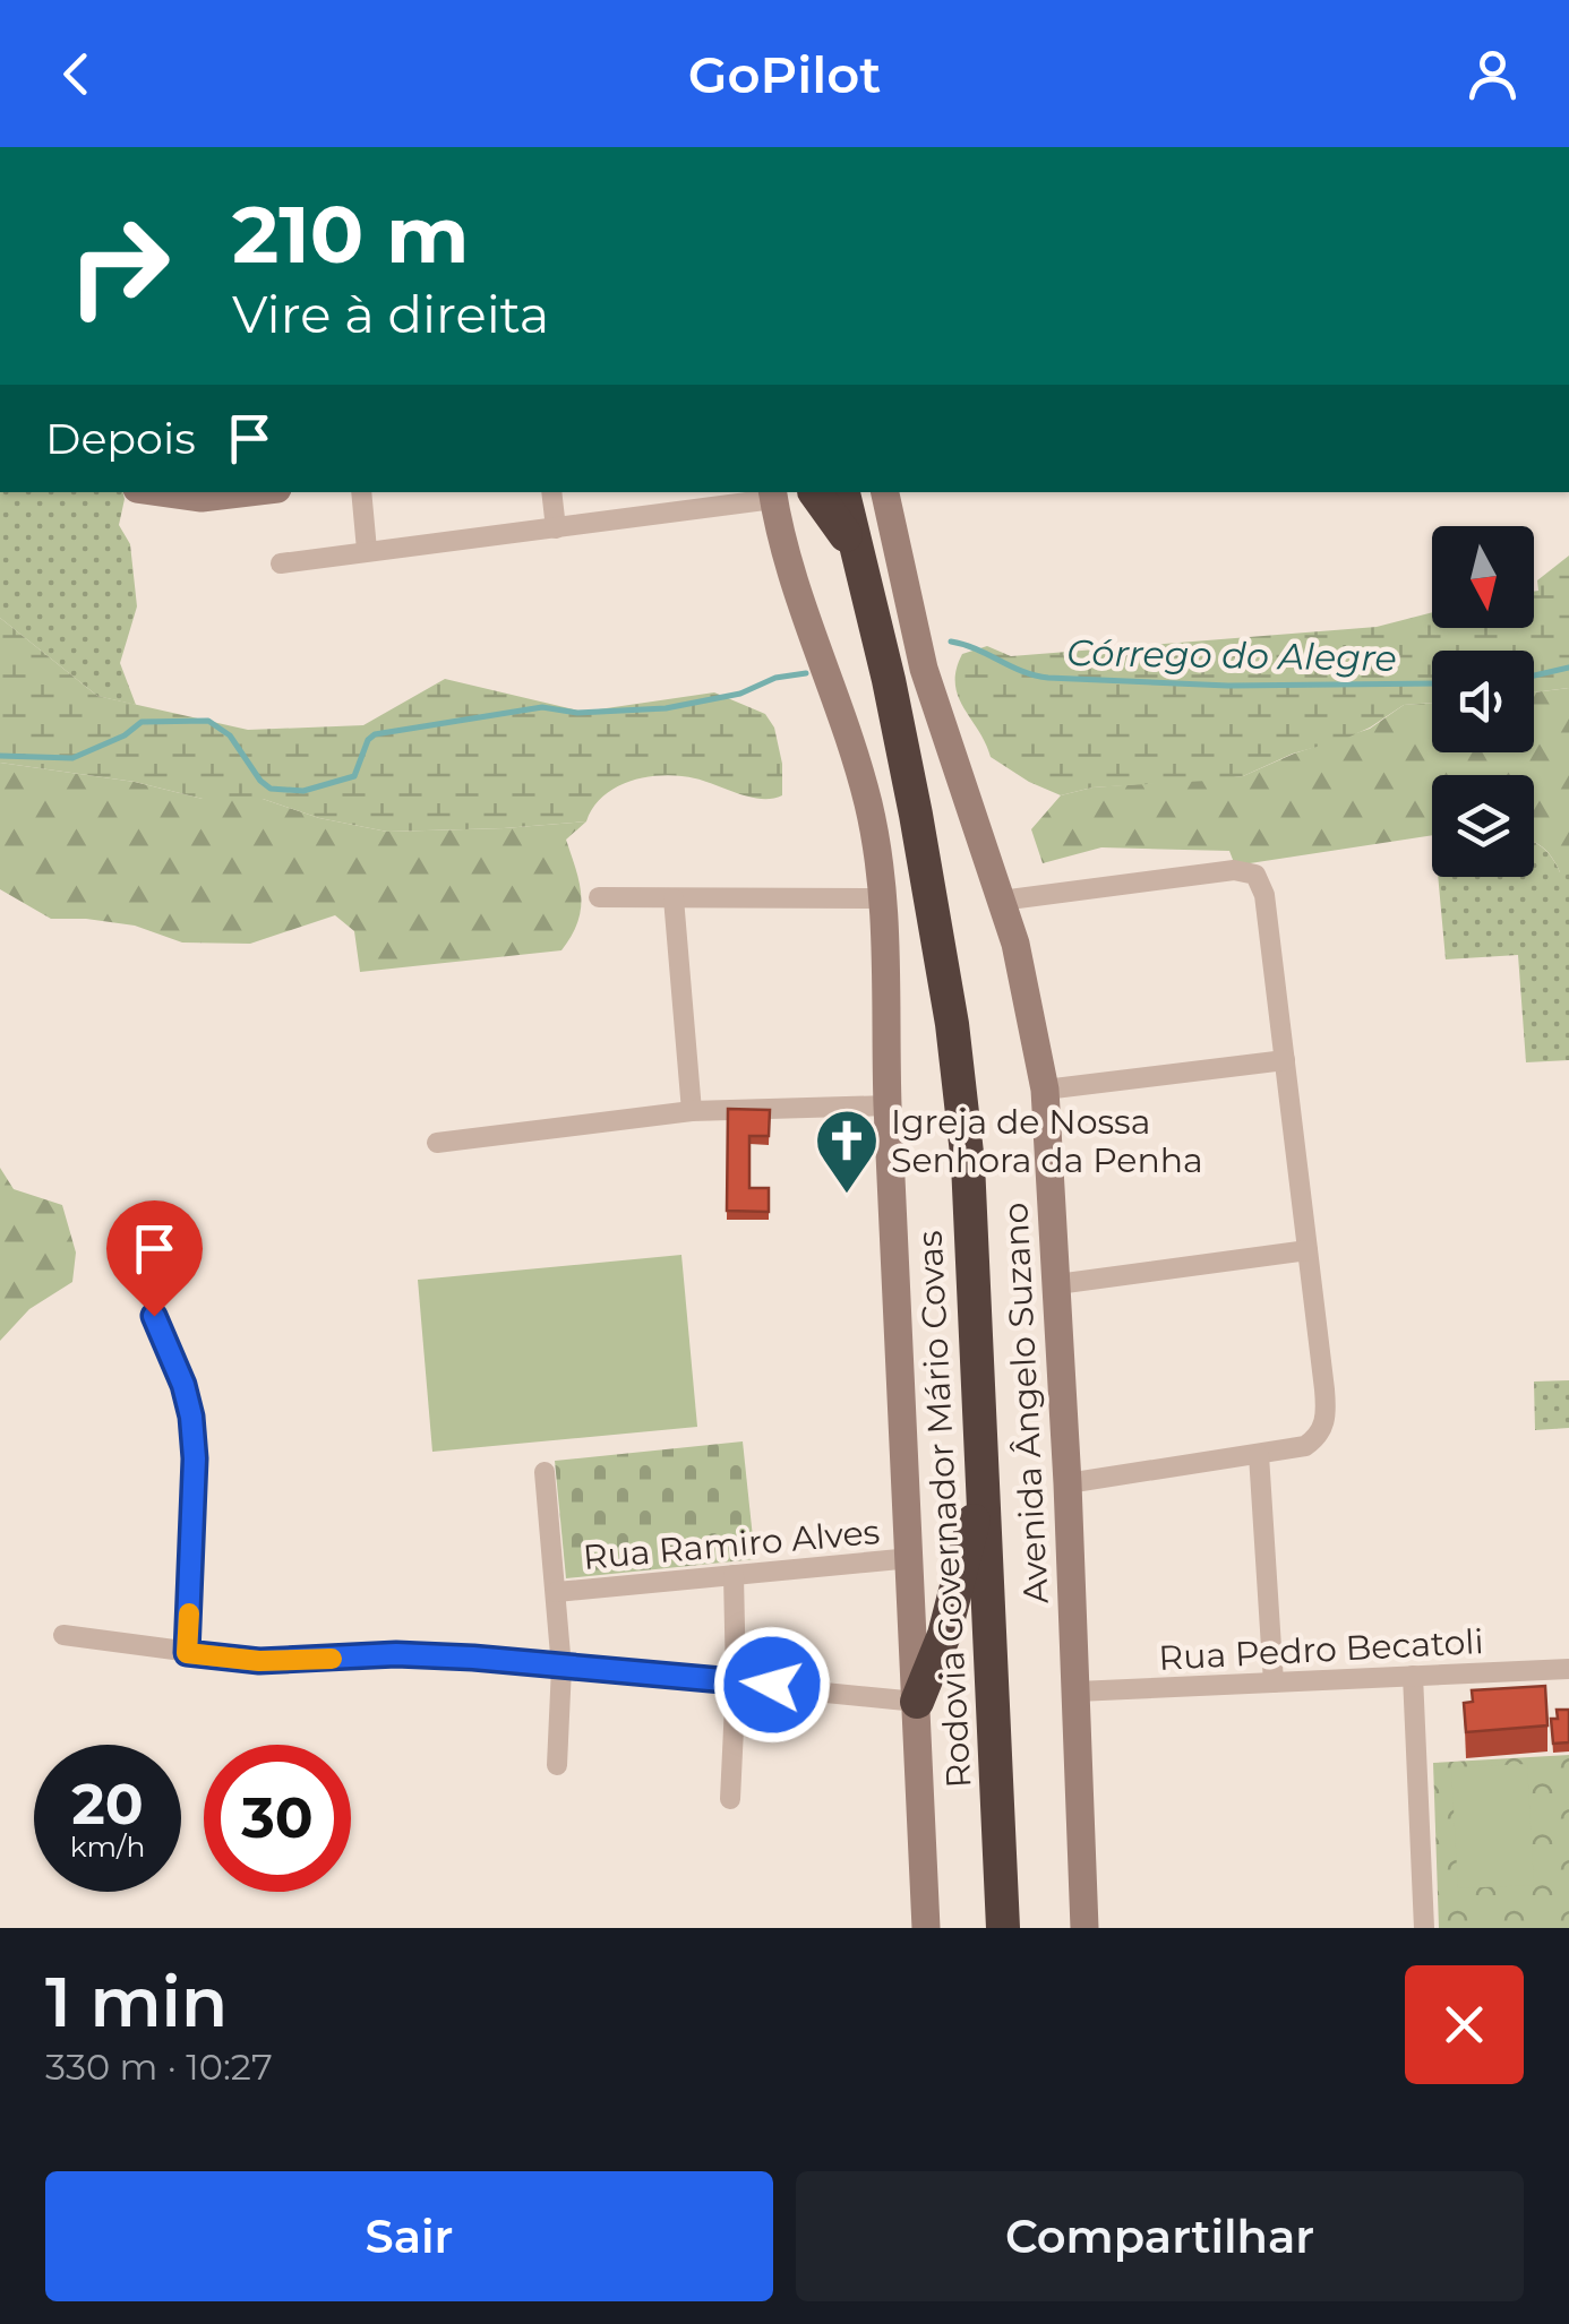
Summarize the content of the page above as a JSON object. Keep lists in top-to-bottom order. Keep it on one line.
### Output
{"streets":{"highway":["Rodovia Governador Mário Covas"],"main road":["Avenida Ângelo Suzano"],"street":["Rua Ramiro Alves","Rua Pedro Becatoli"]},"crossings":[["Avenida Ângelo Suzano","Rua Pedro Becatoli"]],"water":["Córrego do Alegre"],"places":{"church":["Igreja de Nossa Senhora da Penha"]},"north":"bottom","page":{"header":"GoPilot","turn":["210 m","Vire à direita"],"then":"Depois","speed":"20 km/h","limit":"30","heading":["1 min","330 m · 10:27"],"buttons":["Sair","Compartilhar"]}}
